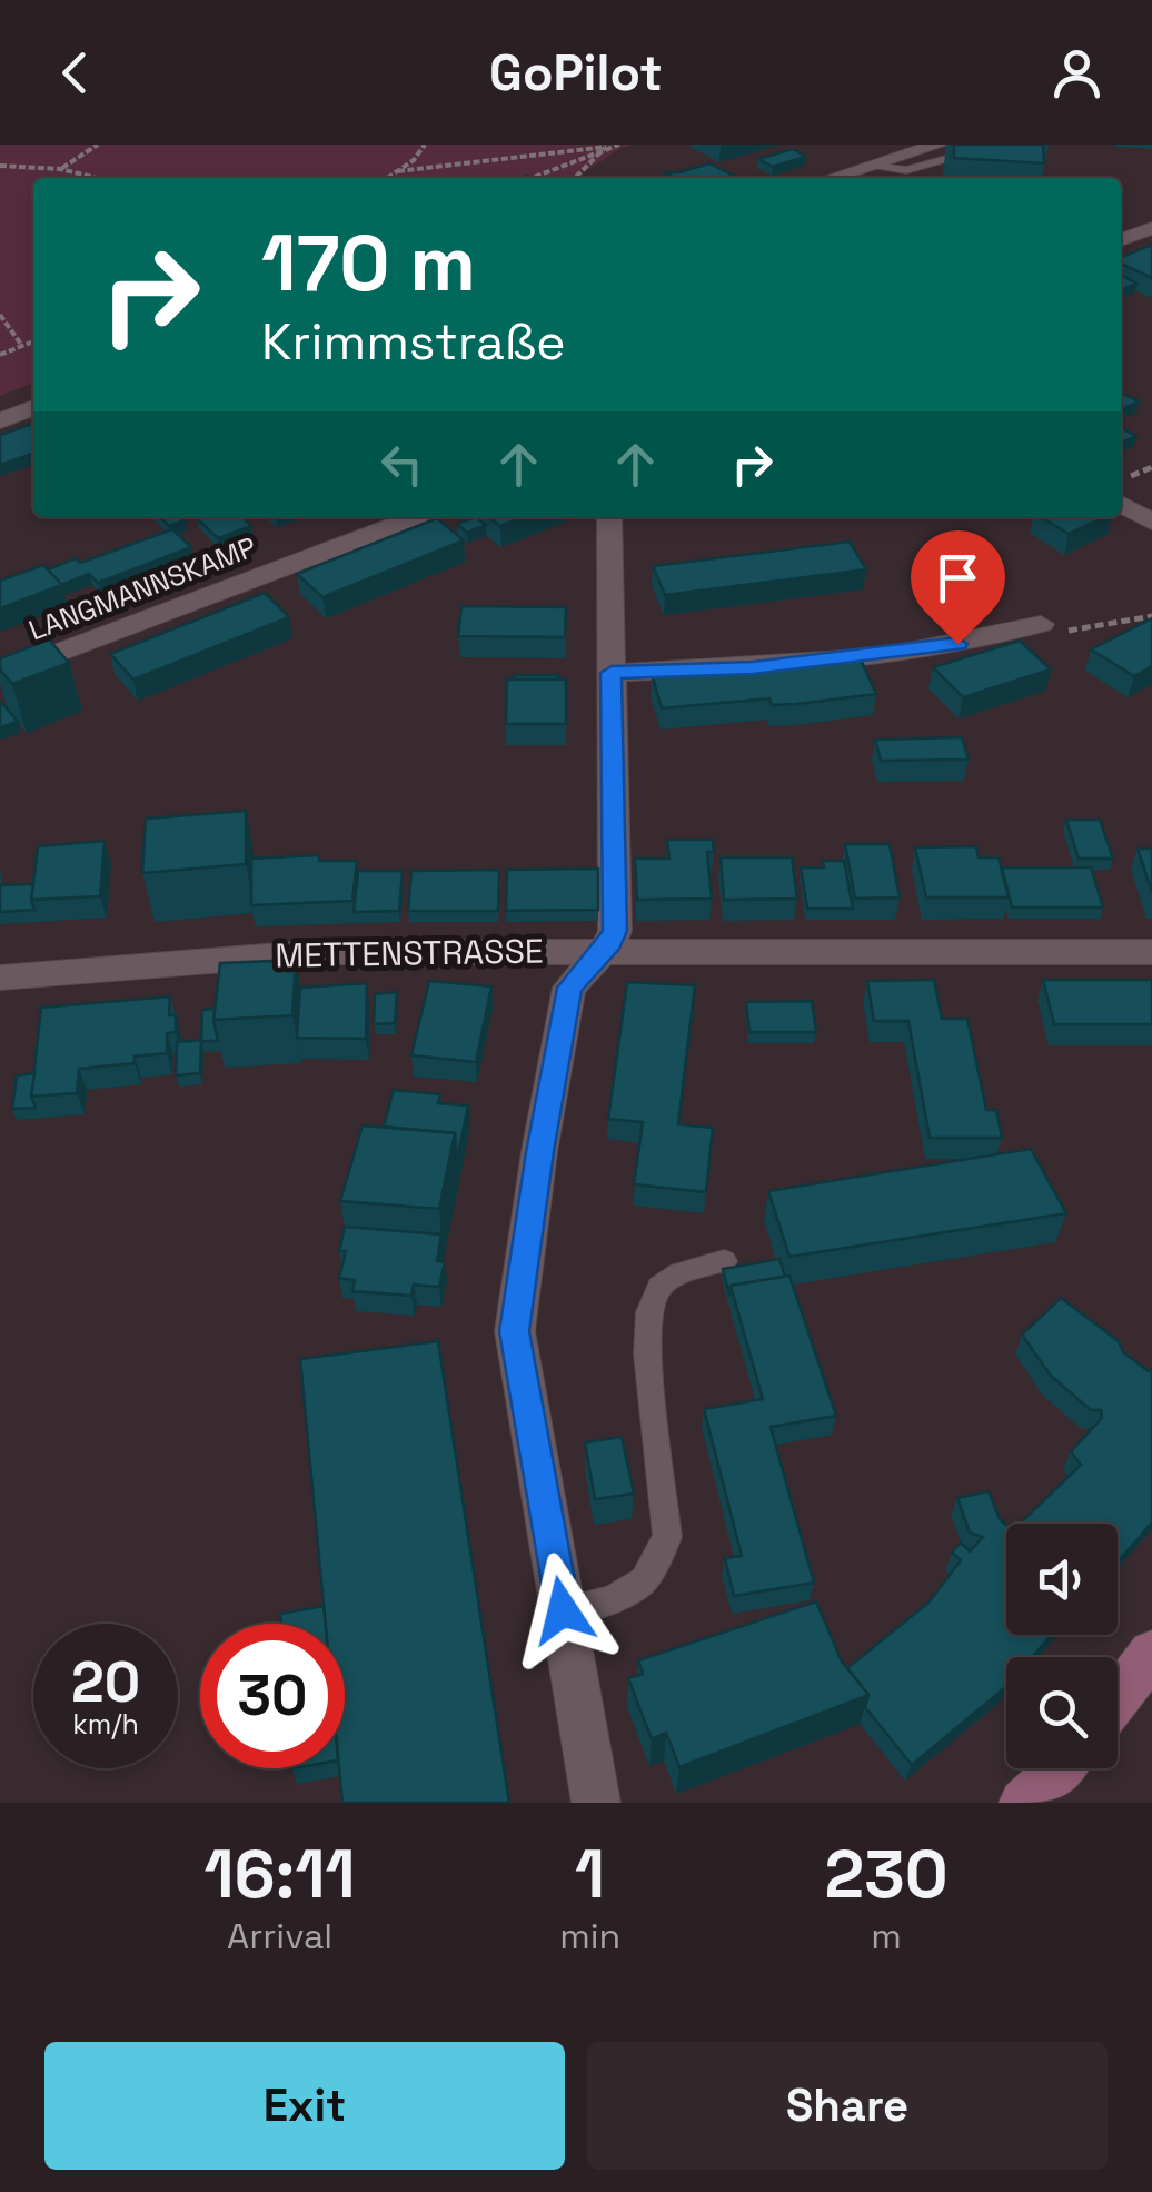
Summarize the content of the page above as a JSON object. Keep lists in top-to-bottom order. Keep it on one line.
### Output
{"streets":{"street":["LANGMANNSKAMP","METTENSTRASSE"]},"page":{"header":"GoPilot","turn":["170 m","Krimmstraße"],"speed":"20 km/h","limit":"30","eta":["16:11","Arrival","1","min","230","m"],"buttons":["Exit","Share"]}}
